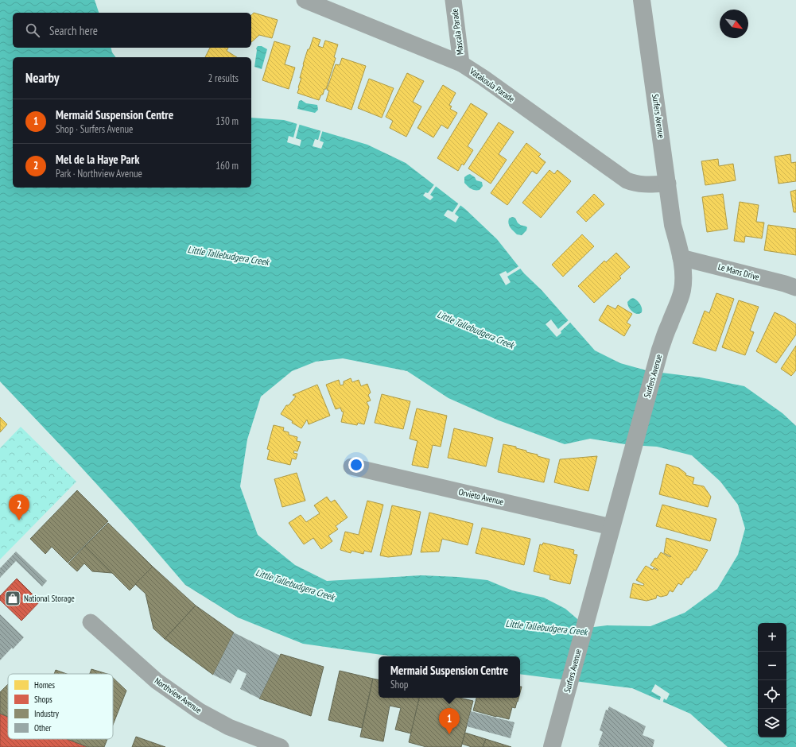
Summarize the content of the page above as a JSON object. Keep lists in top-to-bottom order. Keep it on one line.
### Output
{"streets":{"street":["Mascala Parade","Vatakoula Parade","Surfers Avenue","Le Mans Drive","Orvieto Avenue","Northview Avenue"]},"crossings":[["Mascala Parade","Vatakoula Parade"],["Vatakoula Parade","Surfers Avenue"],["Surfers Avenue","Le Mans Drive"],["Surfers Avenue","Orvieto Avenue"]],"water":["Little Tallebudgera Creek"],"places":{"shop":["National Storage"]},"legend":["Homes","Shops","Industry","Other"],"north":"bottom right","page":{"search":"Search here","heading":["Nearby","2 results"],"list":[{"mark":"1","name":"Mermaid Suspension Centre","note":"Shop · Surfers Avenue","value":"130 m"},{"mark":"2","name":"Mel de la Haye Park","note":"Park · Northview Avenue","value":"160 m"}],"pins":["2","1"],"map_buttons":["+","−"],"popup":["Mermaid Suspension Centre","Shop"]}}
